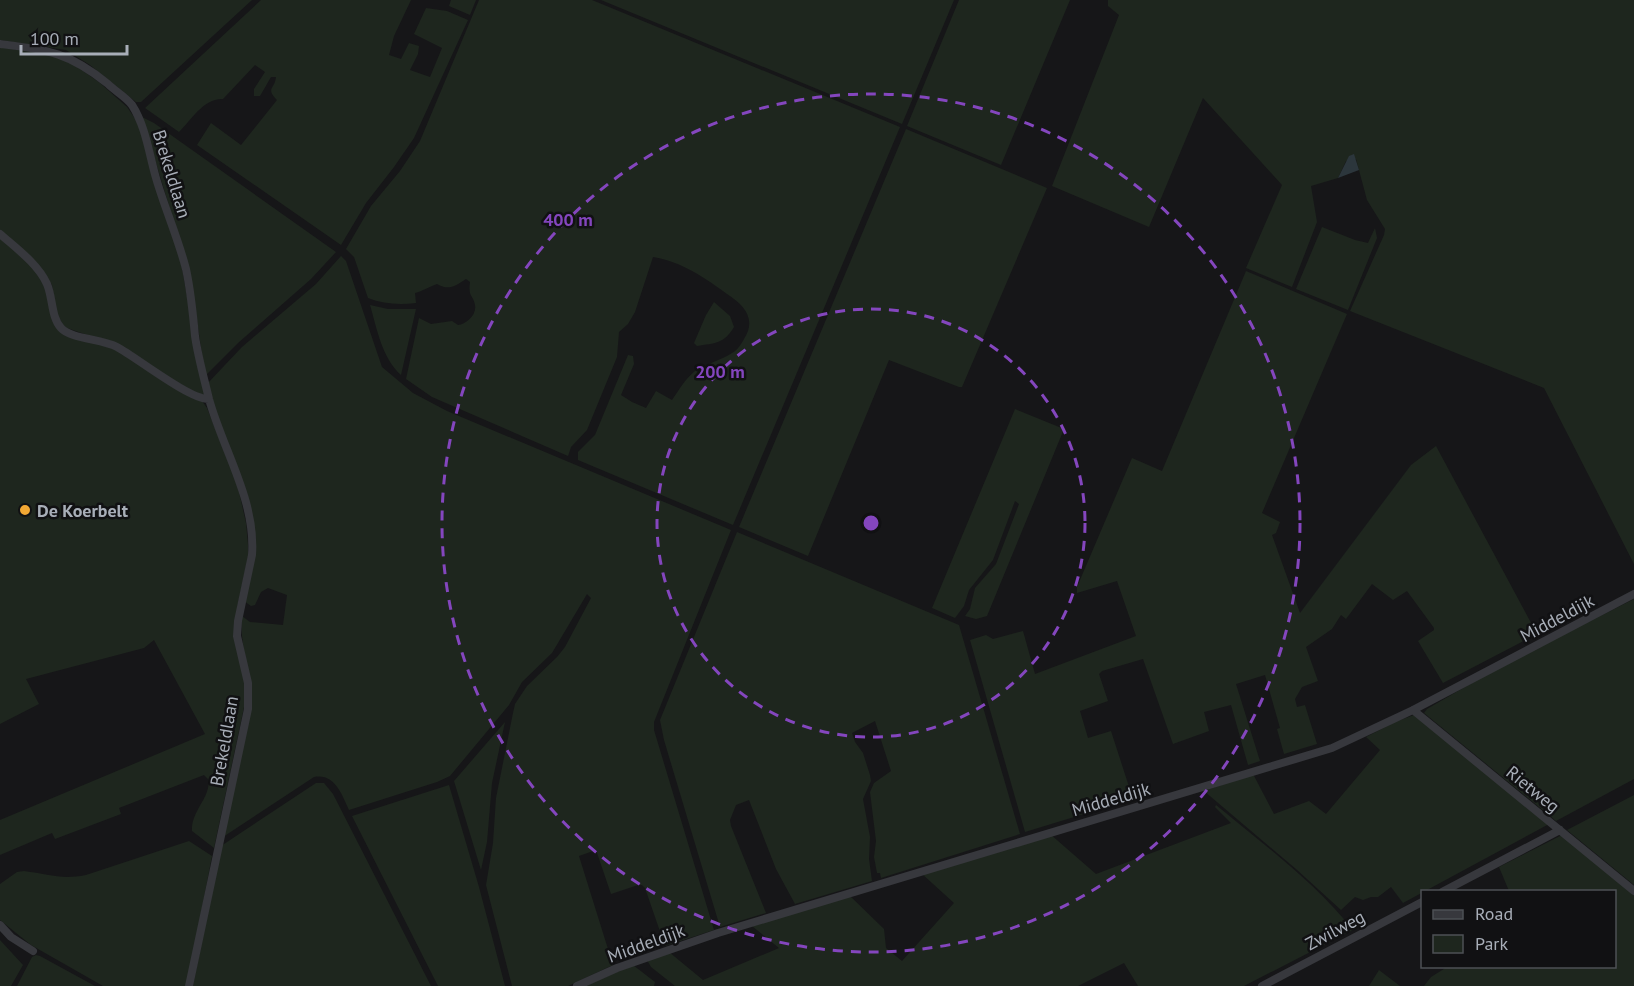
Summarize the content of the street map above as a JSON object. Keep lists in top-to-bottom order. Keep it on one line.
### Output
{"streets":{"street":["Brekeldlaan","Middeldijk","Rietweg","Zwilweg"]},"crossings":[["Middeldijk","Rietweg"]],"places":["De Koerbelt"],"legend":["Road","Park"],"scale_bar":"100 m","rings":["400 m","200 m"]}
